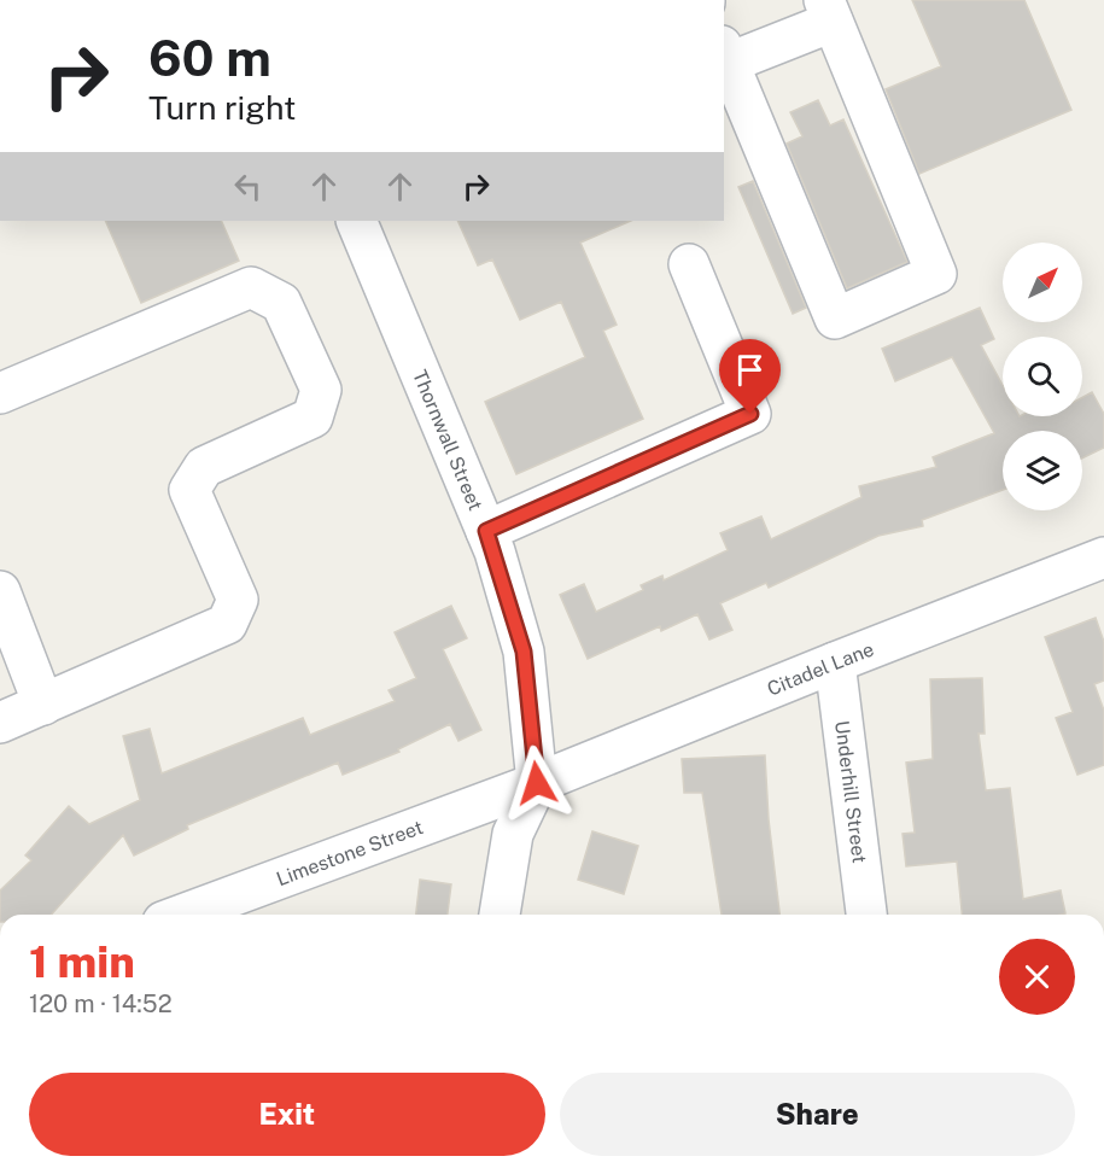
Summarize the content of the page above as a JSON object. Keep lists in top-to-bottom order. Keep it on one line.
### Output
{"streets":{"street":["Thornwall Street","Citadel Lane","Underhill Street","Limestone Street"]},"crossings":[["Thornwall Street","Citadel Lane"],["Thornwall Street","Limestone Street"],["Citadel Lane","Underhill Street"],["Citadel Lane","Limestone Street"]],"north":"top right","page":{"turn":["60 m","Turn right"],"heading":["1 min","120 m · 14:52"],"buttons":["Exit","Share"]}}
